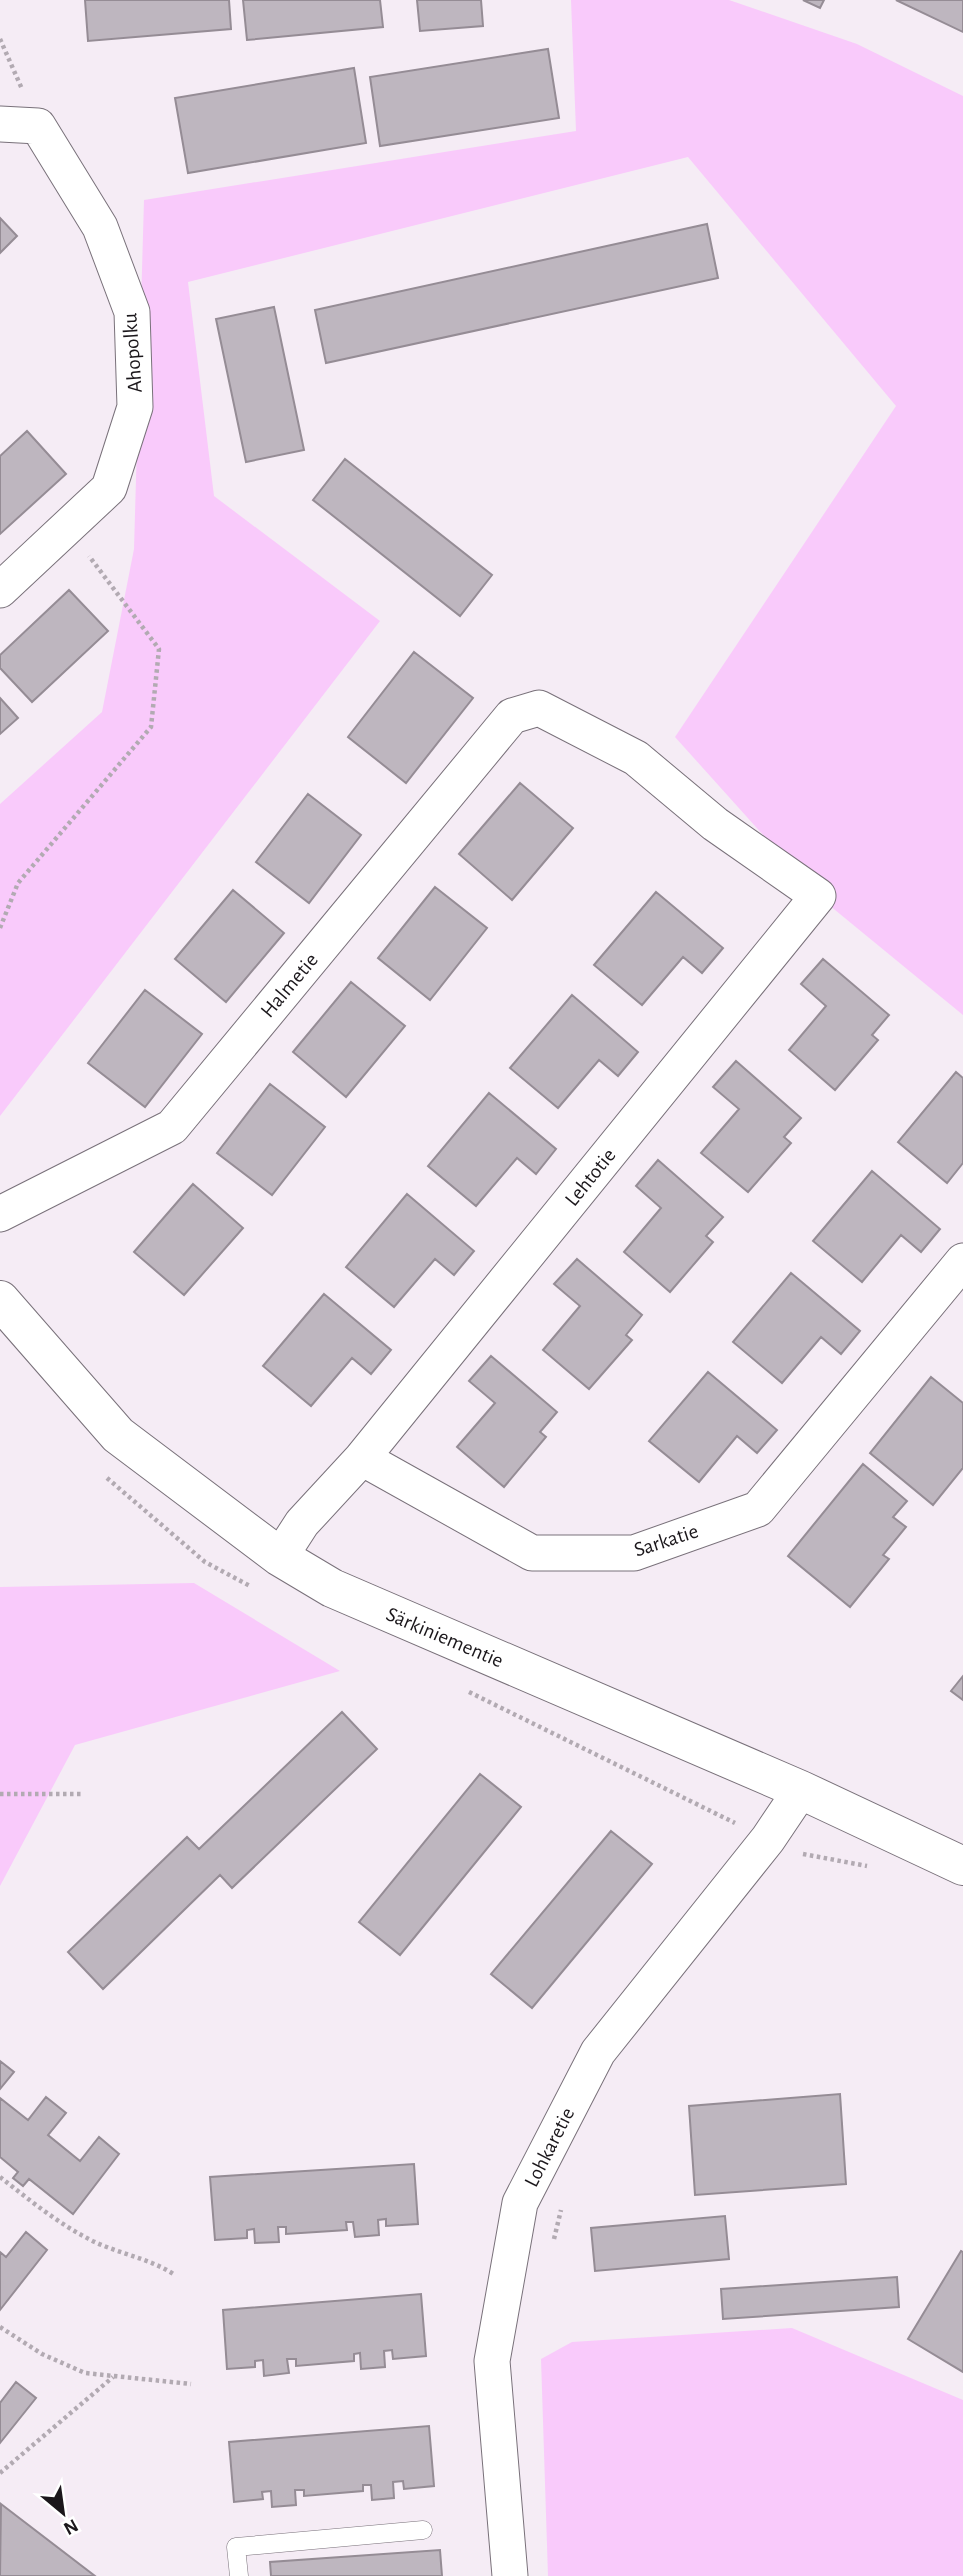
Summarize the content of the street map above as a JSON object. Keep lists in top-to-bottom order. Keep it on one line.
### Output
{"streets":{"street":["Ahopolku","Halmetie","Lehtotie","Sarkatie","Särkiniementie","Lohkaretie"]},"crossings":[["Halmetie","Lehtotie"],["Lehtotie","Sarkatie"],["Särkiniementie","Lohkaretie"]],"north":"bottom right"}
